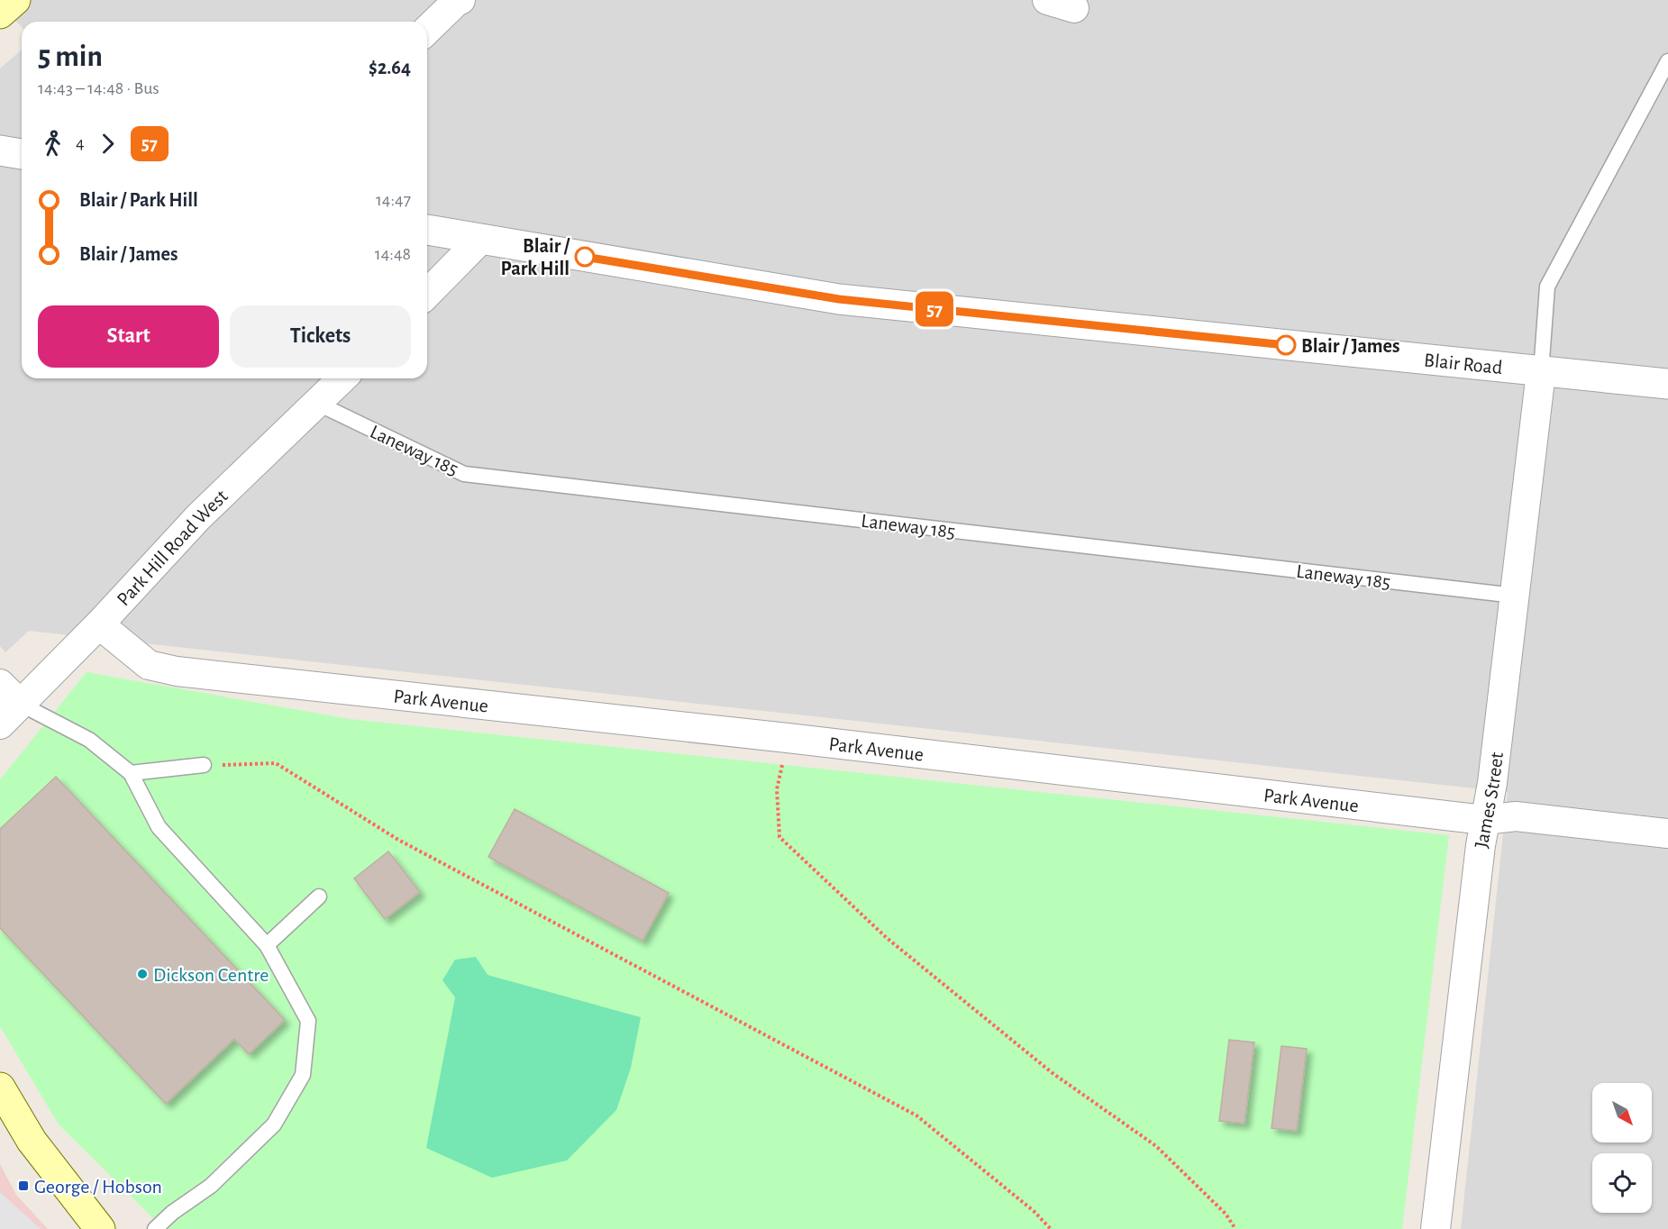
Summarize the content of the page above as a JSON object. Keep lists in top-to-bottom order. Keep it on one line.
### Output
{"streets":{"street":["Blair Road","Park Hill Road West","Park Avenue","James Street"],"lane":["Laneway 185"]},"crossings":[["Blair Road","James Street"],["Laneway 185","Park Hill Road West"],["Laneway 185","James Street"],["Park Hill Road West","Park Avenue"],["Park Avenue","James Street"]],"places":{"other":["Blair / Park Hill","Blair / James","Dickson Centre"],"transit":["George / Hobson"]},"lines":["bus line 57"],"north":"bottom right","page":{"on_map":"57","heading":["5 min","14:43 – 14:48 · Bus","$2.64"],"legs":["4","57"],"list":[{"name":"Blair / Park Hill","value":"14:47"},{"name":"Blair / James","value":"14:48"}],"buttons":["Start","Tickets"]}}
